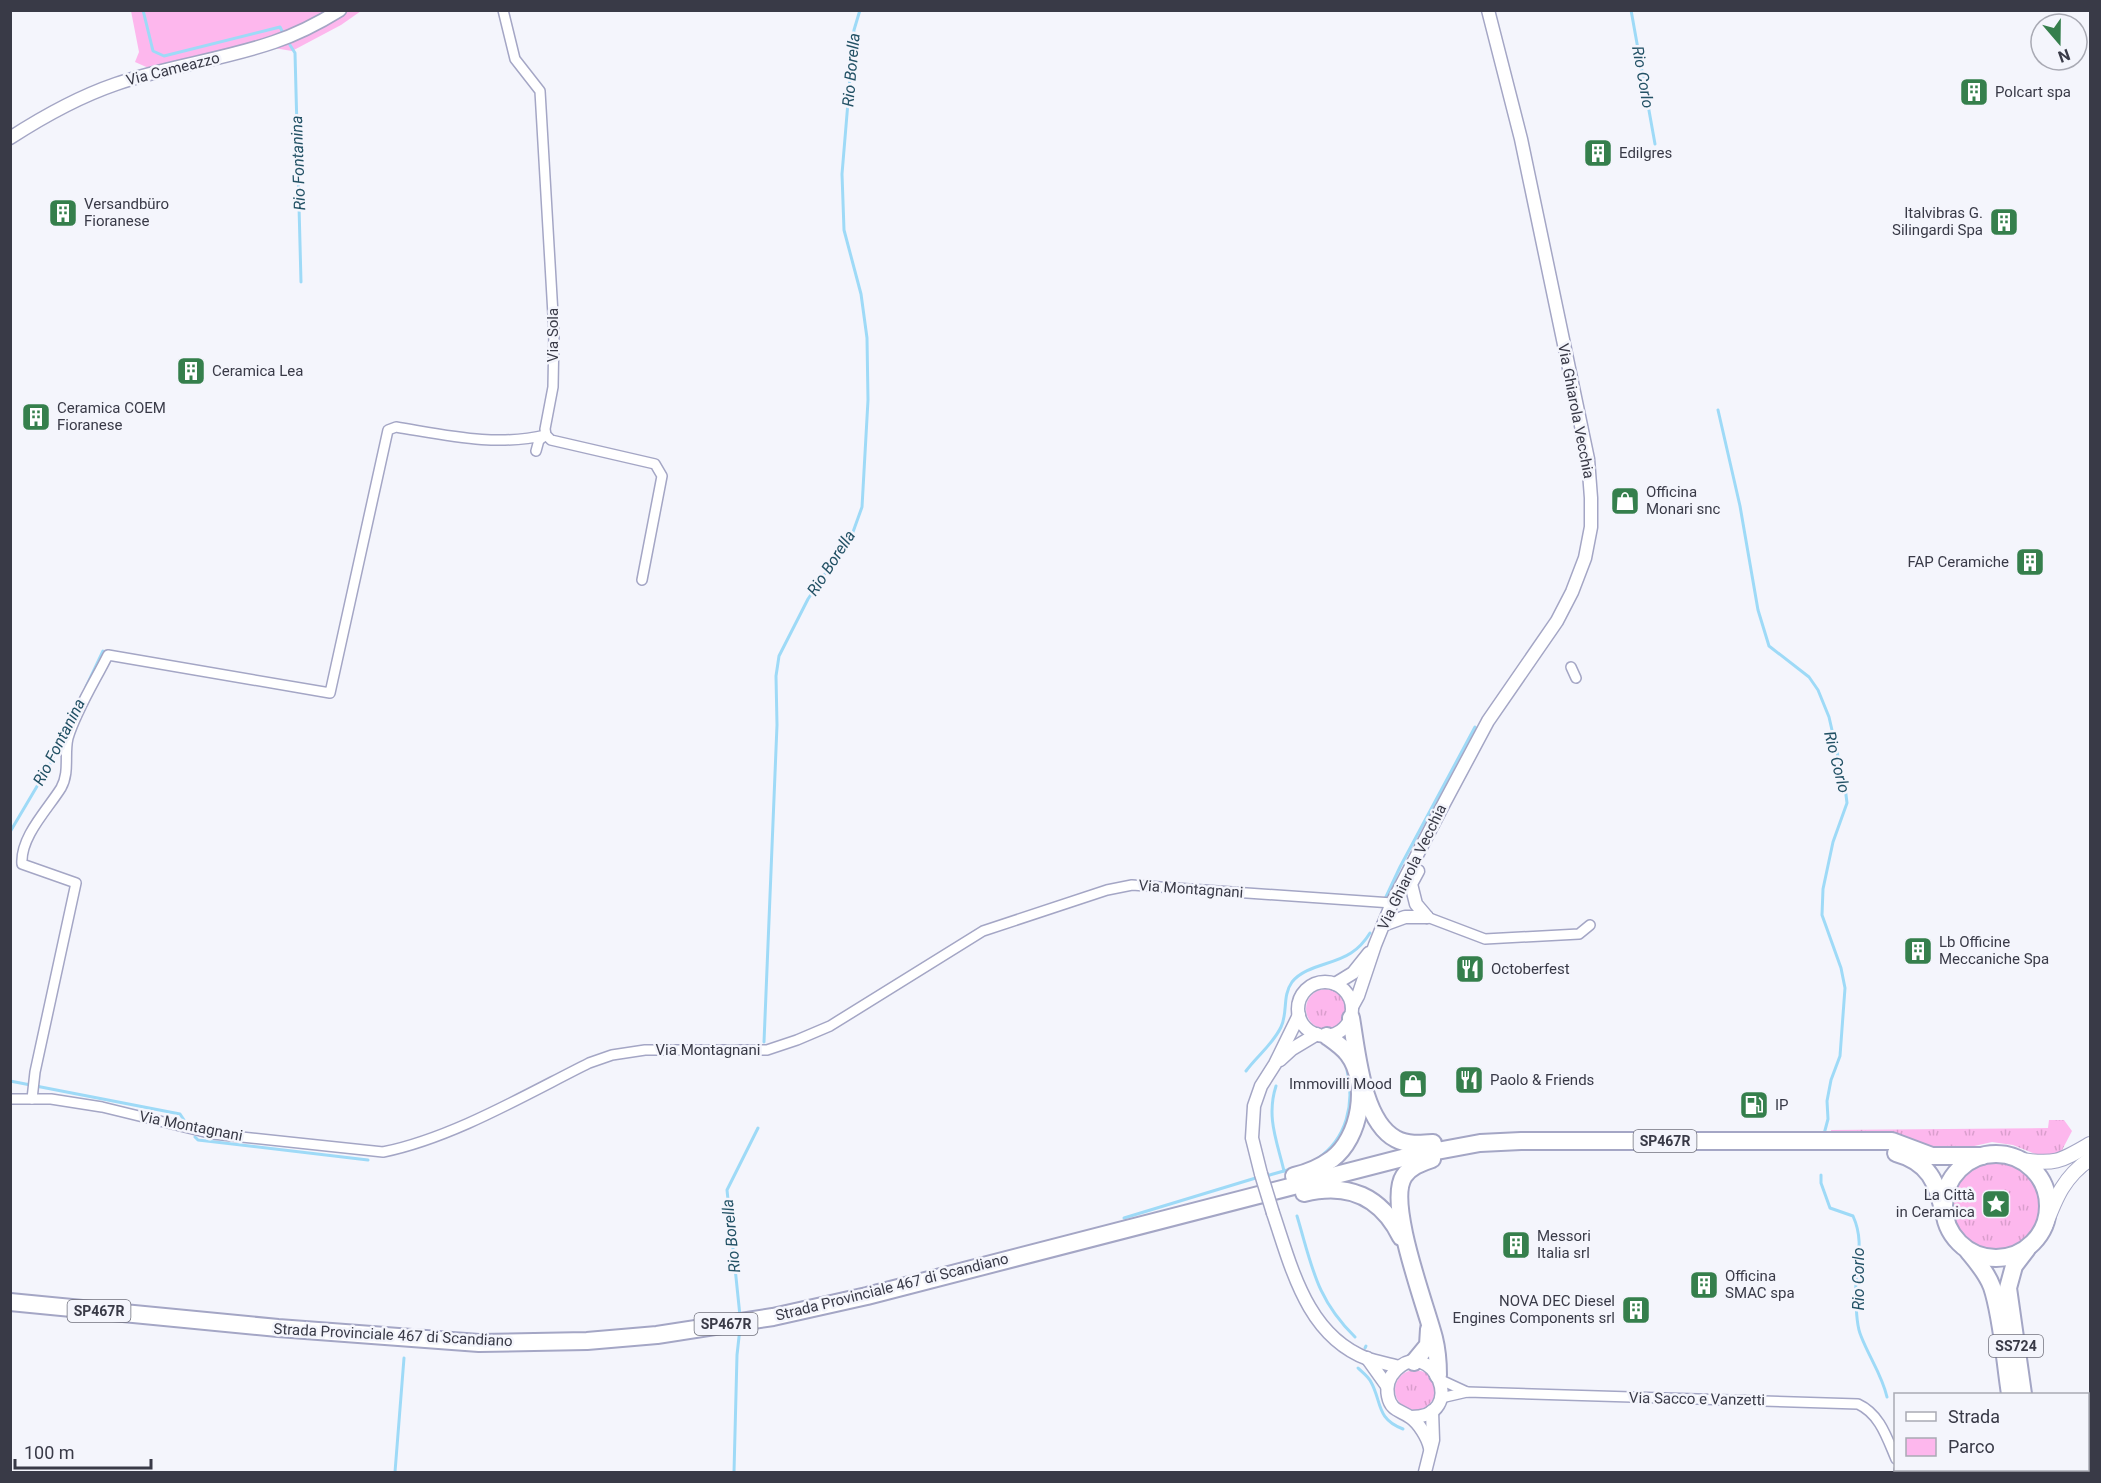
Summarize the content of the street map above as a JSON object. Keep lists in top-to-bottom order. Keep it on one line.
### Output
{"streets":{"highway":["SP467R","Strada Provinciale 467 di Scandiano","SS724"],"street":["Via Cameazzo","Via Sola","Via Ghiarola Vecchia","Via Montagnani","Via Sacco e Vanzetti"]},"crossings":[["Via Ghiarola Vecchia","Via Montagnani"],["Via Ghiarola Vecchia","Via Sacco e Vanzetti"],["SP467R","Strada Provinciale 467 di Scandiano"],["SP467R","SS724"]],"water":["Rio Borella","Rio Corlo","Rio Fontanina"],"places":{"building":["Polcart spa","Edilgres","Versandbüro Fioranese","Italvibras G. Silingardi Spa","Ceramica Lea","Ceramica COEM Fioranese","FAP Ceramiche","Lb Officine Meccaniche Spa","Messori Italia srl","Officina SMAC spa","NOVA DEC Diesel Engines Components srl"],"shop":["Officina Monari snc","Immovilli Mood"],"restaurant":["Octoberfest","Paolo & Friends"],"fuel station":["IP"],"place":["La Città in Ceramica"]},"legend":["Strada","Parco"],"scale_bar":"100 m","north":"bottom"}
